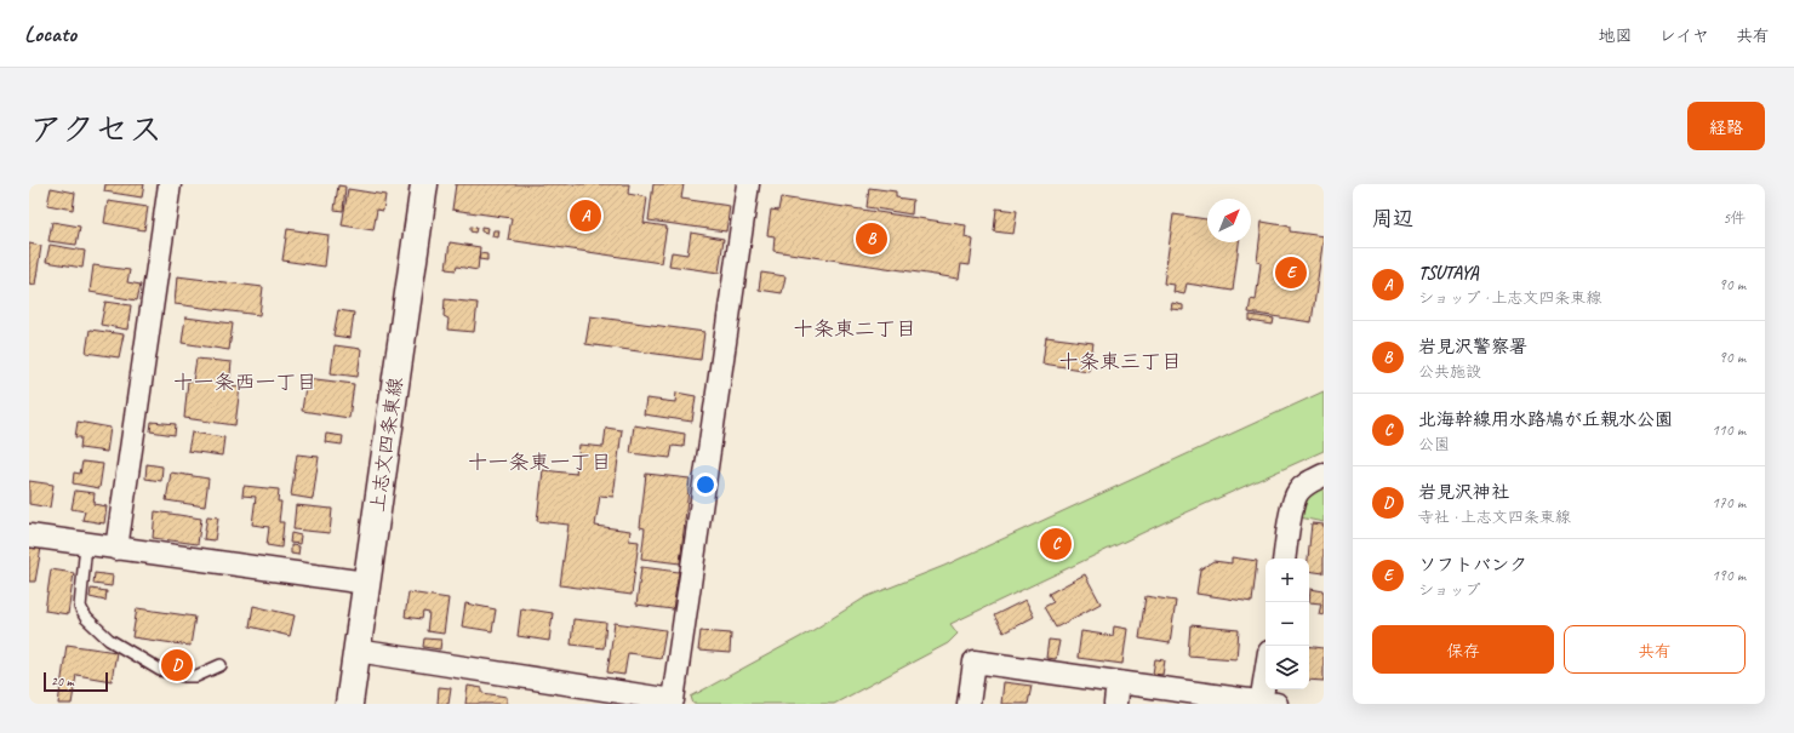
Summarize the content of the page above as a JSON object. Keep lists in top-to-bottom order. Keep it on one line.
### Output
{"streets":{"main road":["上志文四条東線"]},"districts":["十条東二丁目","十条東三丁目","十一条西一丁目","十一条東一丁目"],"scale_bar":"20 m","north":"top right","page":{"header":"Locato","nav":["地図","レイヤ","共有"],"title":"アクセス","buttons":["経路",["保存","共有"]],"heading":["周辺","5件"],"pins":["A","B","E","C","D"],"list":[{"mark":"A","name":"TSUTAYA","note":"ショップ · 上志文四条東線","value":"90 m"},{"mark":"B","name":"岩見沢警察署","note":"公共施設","value":"90 m"},{"mark":"C","name":"北海幹線用水路鳩が丘親水公園","note":"公園","value":"110 m"},{"mark":"D","name":"岩見沢神社","note":"寺社 · 上志文四条東線","value":"170 m"},{"mark":"E","name":"ソフトバンク","note":"ショップ","value":"190 m"}],"map_buttons":["+","−"],"scale":"20 m"}}
